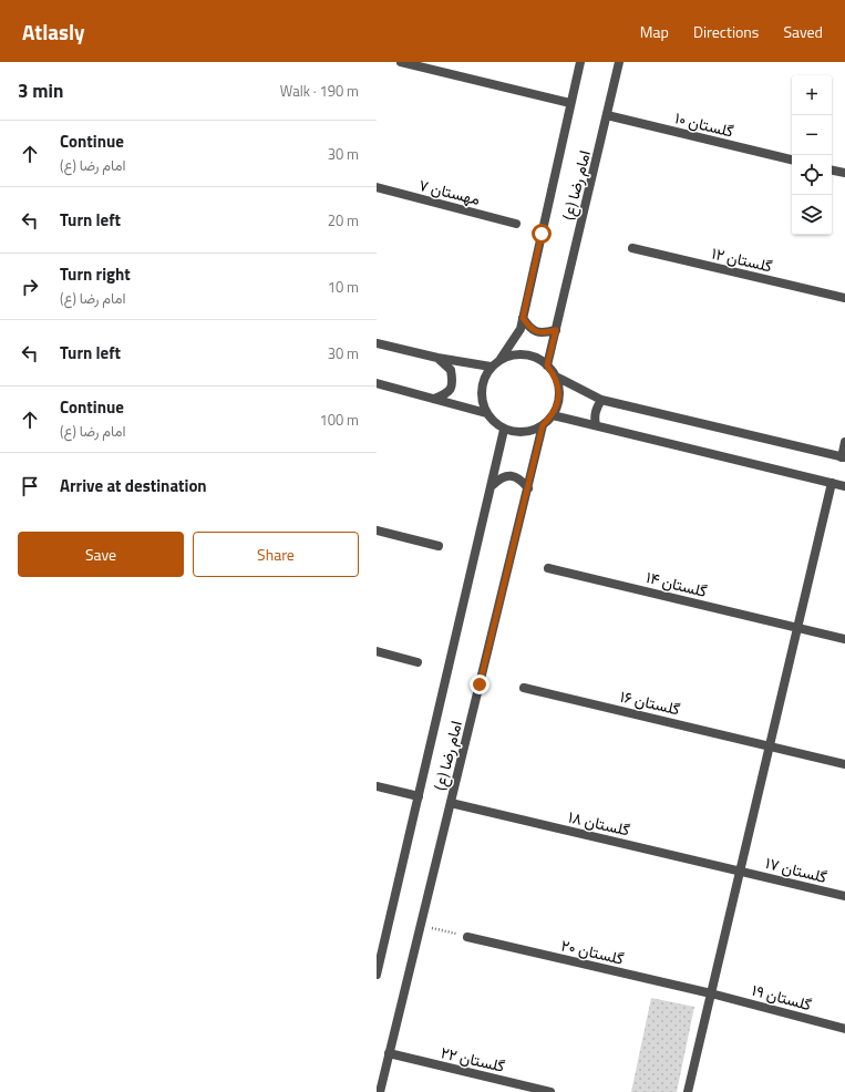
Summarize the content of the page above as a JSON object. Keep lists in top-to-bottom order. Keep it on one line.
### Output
{"streets":{"street":["گلستان ۱۰","امام رضا (ع)","مهستان ۷","گلستان ۱۲","گلستان ۱۴","گلستان ۱۶","گلستان ۱۸","گلستان ۱۷","گلستان ۲۰","گلستان ۱۹","گلستان ۲۲"]},"crossings":[["گلستان ۱۰","امام رضا (ع)"],["امام رضا (ع)","گلستان ۱۸"],["امام رضا (ع)","گلستان ۲۲"],["گلستان ۱۸","گلستان ۱۷"],["گلستان ۲۰","گلستان ۱۹"]],"page":{"header":"Atlasly","nav":["Map","Directions","Saved"],"heading":["3 min","Walk · 190 m"],"map_buttons":["+","−"],"list":[["Continue","امام رضا (ع)","30 m"],["Turn left","20 m"],["Turn right","امام رضا (ع)","10 m"],["Turn left","30 m"],["Continue","امام رضا (ع)","100 m"],"Arrive at destination"],"buttons":["Save","Share"]}}
